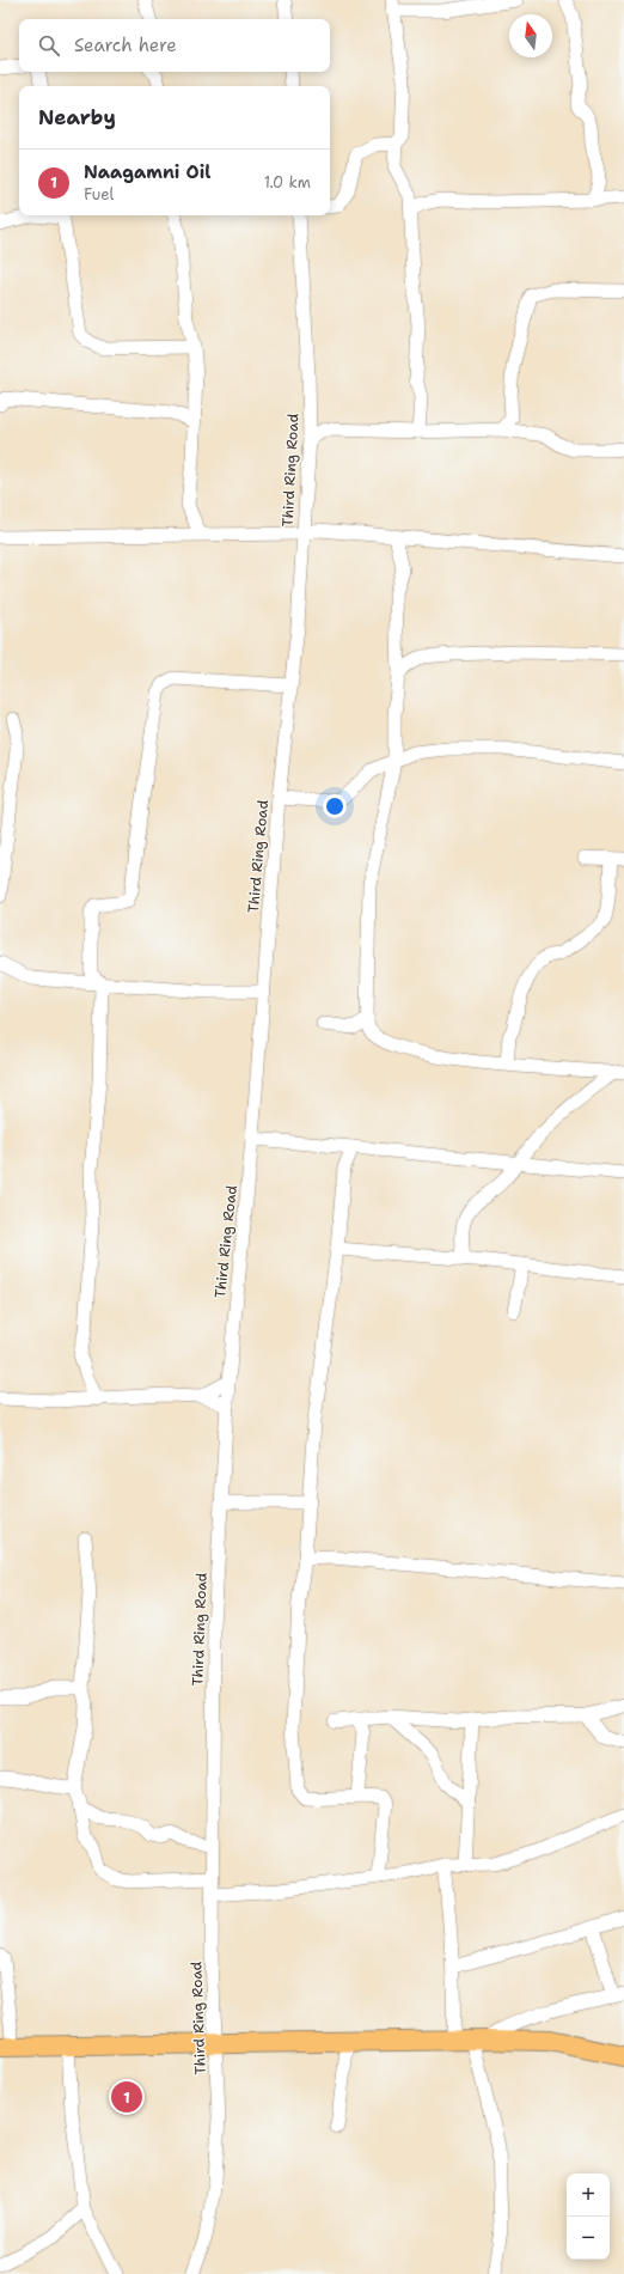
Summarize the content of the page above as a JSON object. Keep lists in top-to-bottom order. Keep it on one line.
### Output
{"streets":{"street":["Third Ring Road"]},"north":"top","page":{"search":"Search here","heading":"Nearby","list":[{"mark":"1","name":"Naagamni Oil","note":"Fuel","value":"1.0 km"}],"pins":"1","map_buttons":["+","−"]}}
